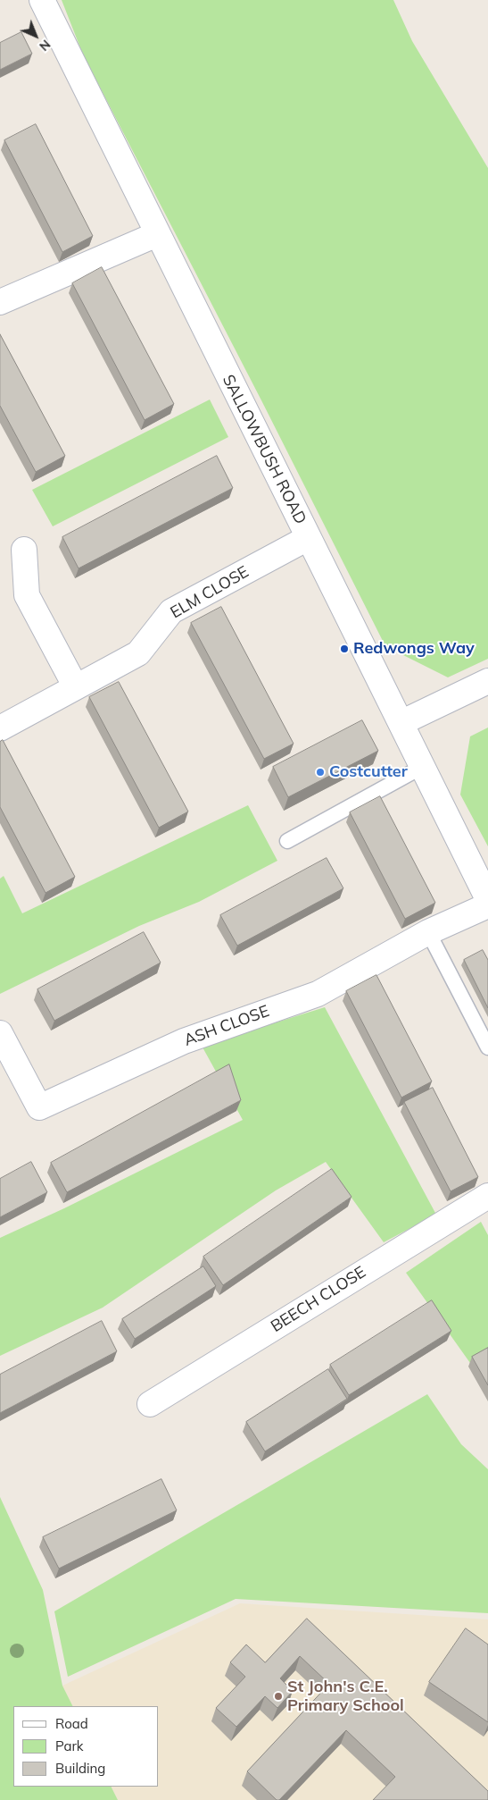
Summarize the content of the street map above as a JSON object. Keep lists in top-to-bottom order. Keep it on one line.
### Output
{"streets":{"street":["SALLOWBUSH ROAD","ELM CLOSE","ASH CLOSE","BEECH CLOSE"]},"crossings":[["SALLOWBUSH ROAD","ELM CLOSE"]],"places":["Redwongs Way","Costcutter","St John's C.E. Primary School"],"legend":["Road","Park","Building"],"north":"bottom right"}
